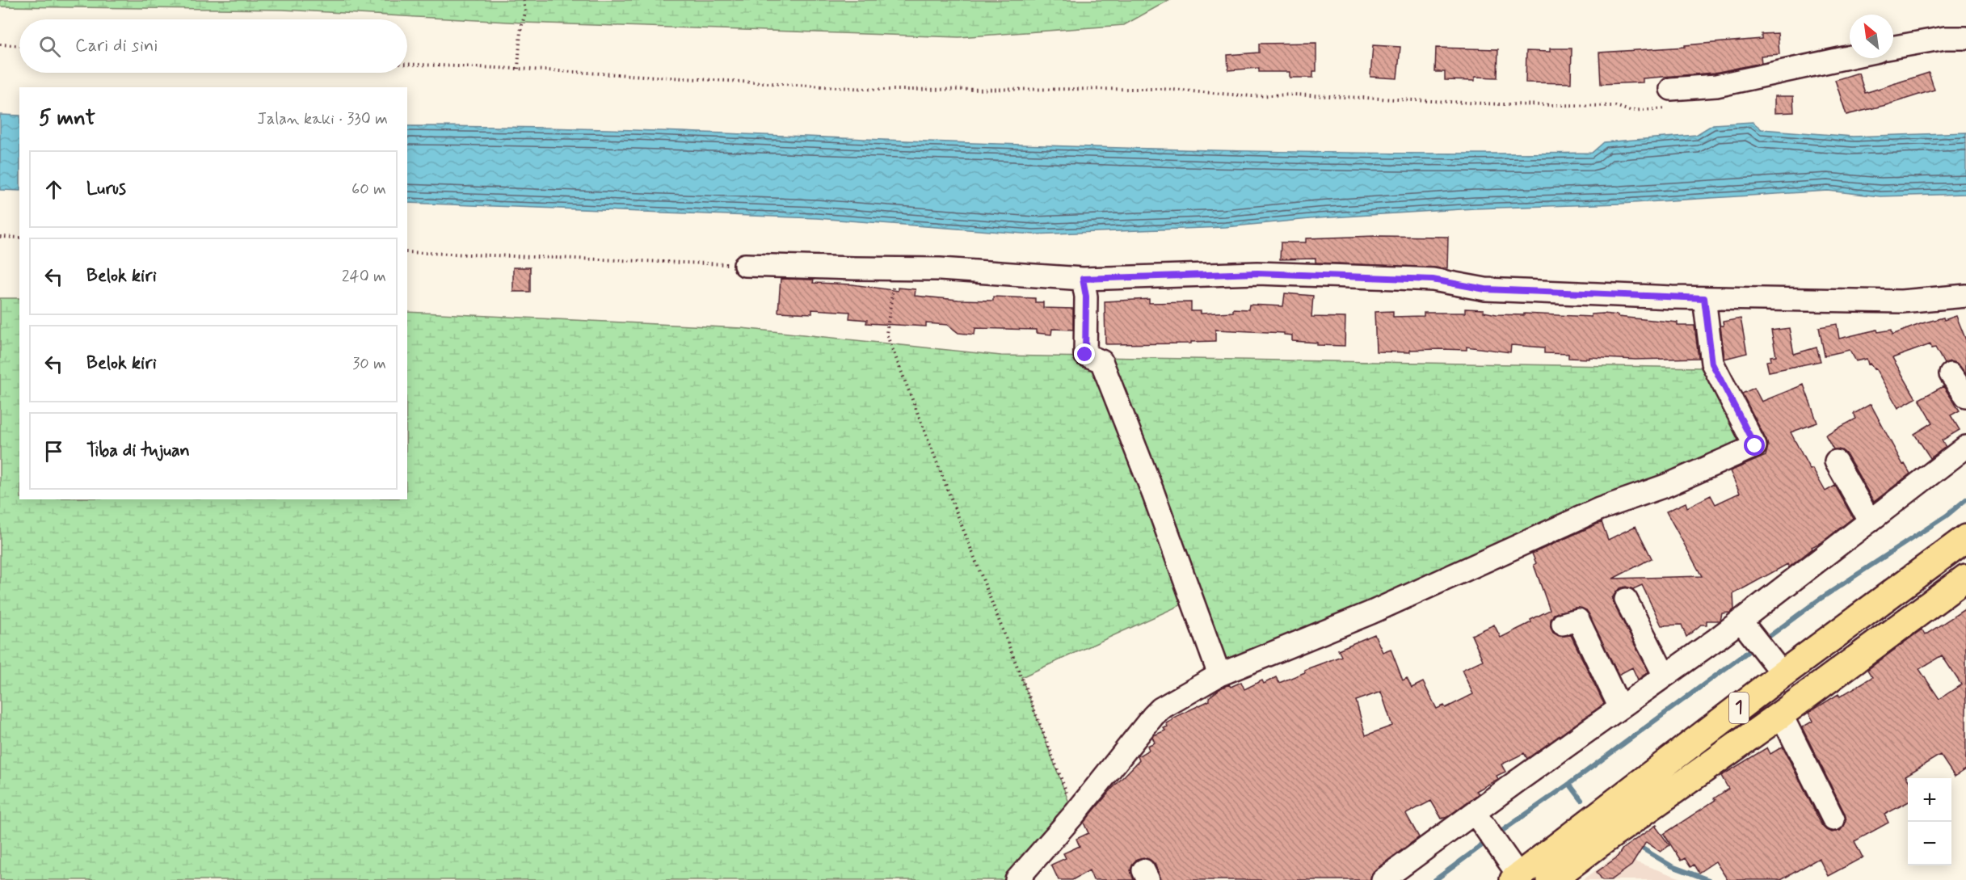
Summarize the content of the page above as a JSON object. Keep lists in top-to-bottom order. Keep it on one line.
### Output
{"streets":{"highway":["1"]},"north":"top left","page":{"search":"Cari di sini","heading":["5 mnt","Jalan kaki · 330 m"],"list":[["Lurus","60 m"],["Belok kiri","240 m"],["Belok kiri","30 m"],"Tiba di tujuan"],"map_buttons":["+","−"]}}
